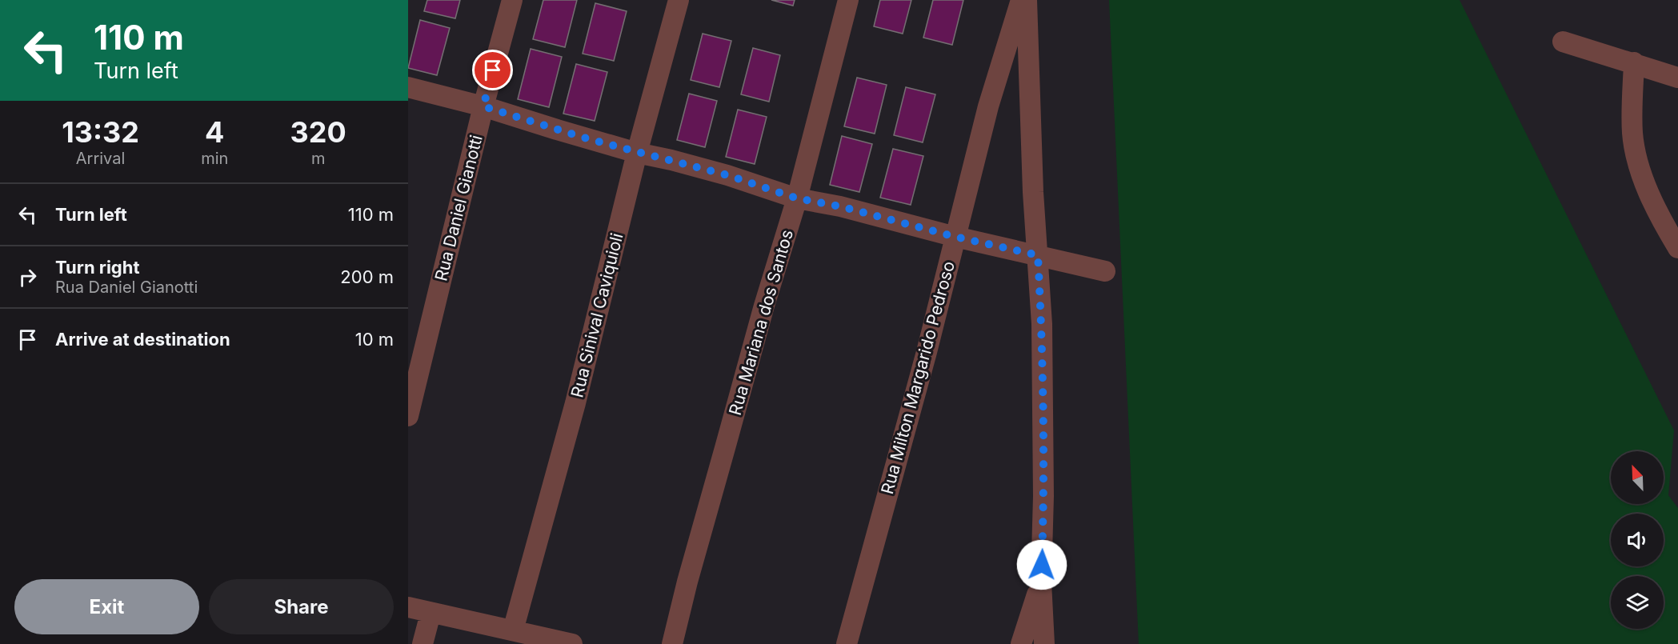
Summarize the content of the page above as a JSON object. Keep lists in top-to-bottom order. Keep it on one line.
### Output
{"streets":{"street":["Rua Daniel Gianotti","Rua Sinival Caviquioli","Rua Mariana dos Santos","Rua Milton Margarido Pedroso"]},"north":"top left","page":{"turn":["110 m","Turn left"],"eta":["13:32","Arrival","4","min","320","m"],"list":[{"name":"Turn left","value":"110 m"},{"name":"Turn right","note":"Rua Daniel Gianotti","value":"200 m"},{"name":"Arrive at destination","value":"10 m"}],"buttons":["Exit","Share"]}}
